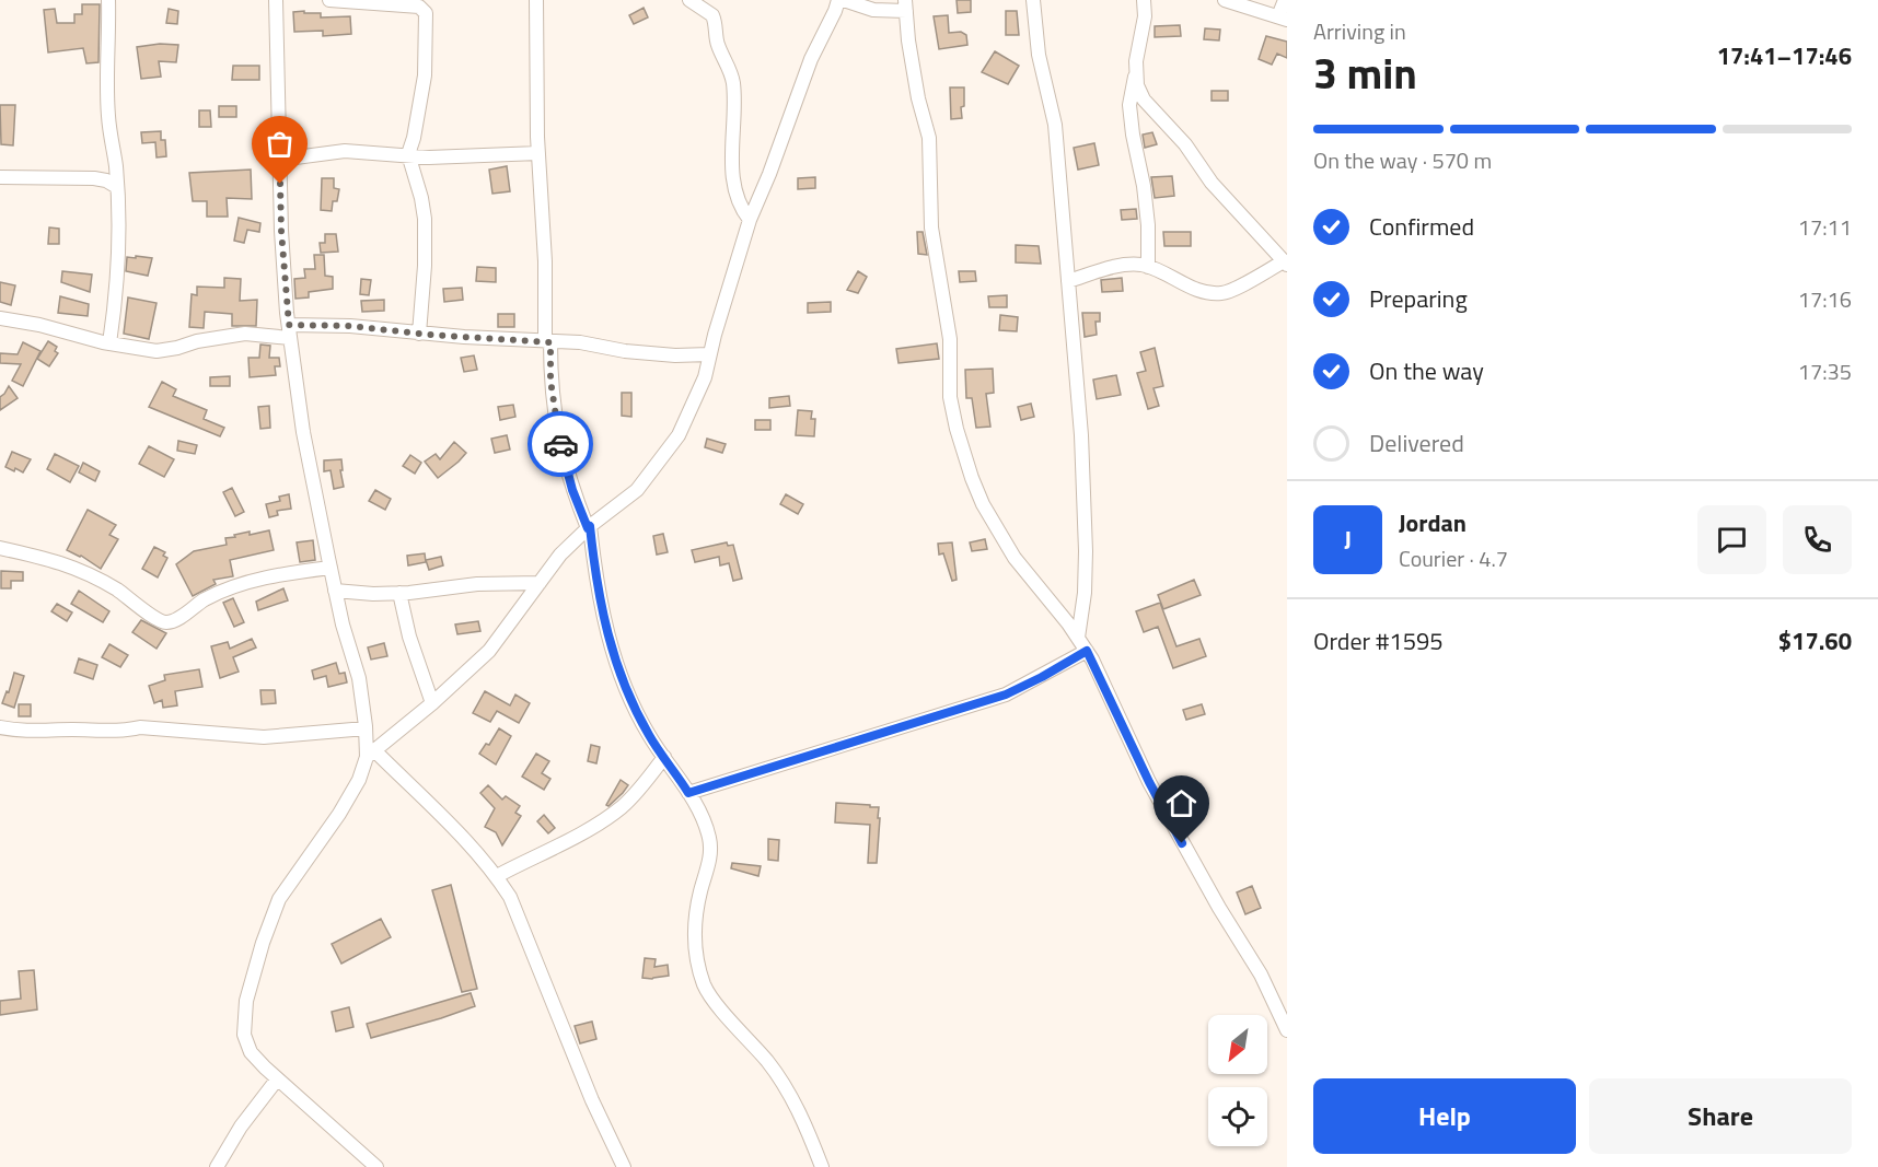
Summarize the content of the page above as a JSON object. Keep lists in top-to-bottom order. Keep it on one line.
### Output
{"north":"bottom left","page":{"heading":["3 min","Arriving in","17:41–17:46"],"panel":["Jordan","Courier · 4.7","Order #1595","$17.60"],"bar":"On the way · 570 m","list":[["Confirmed","17:11"],["Preparing","17:16"],["On the way","17:35"],"Delivered"],"round":"J","buttons":["Help","Share"]}}
